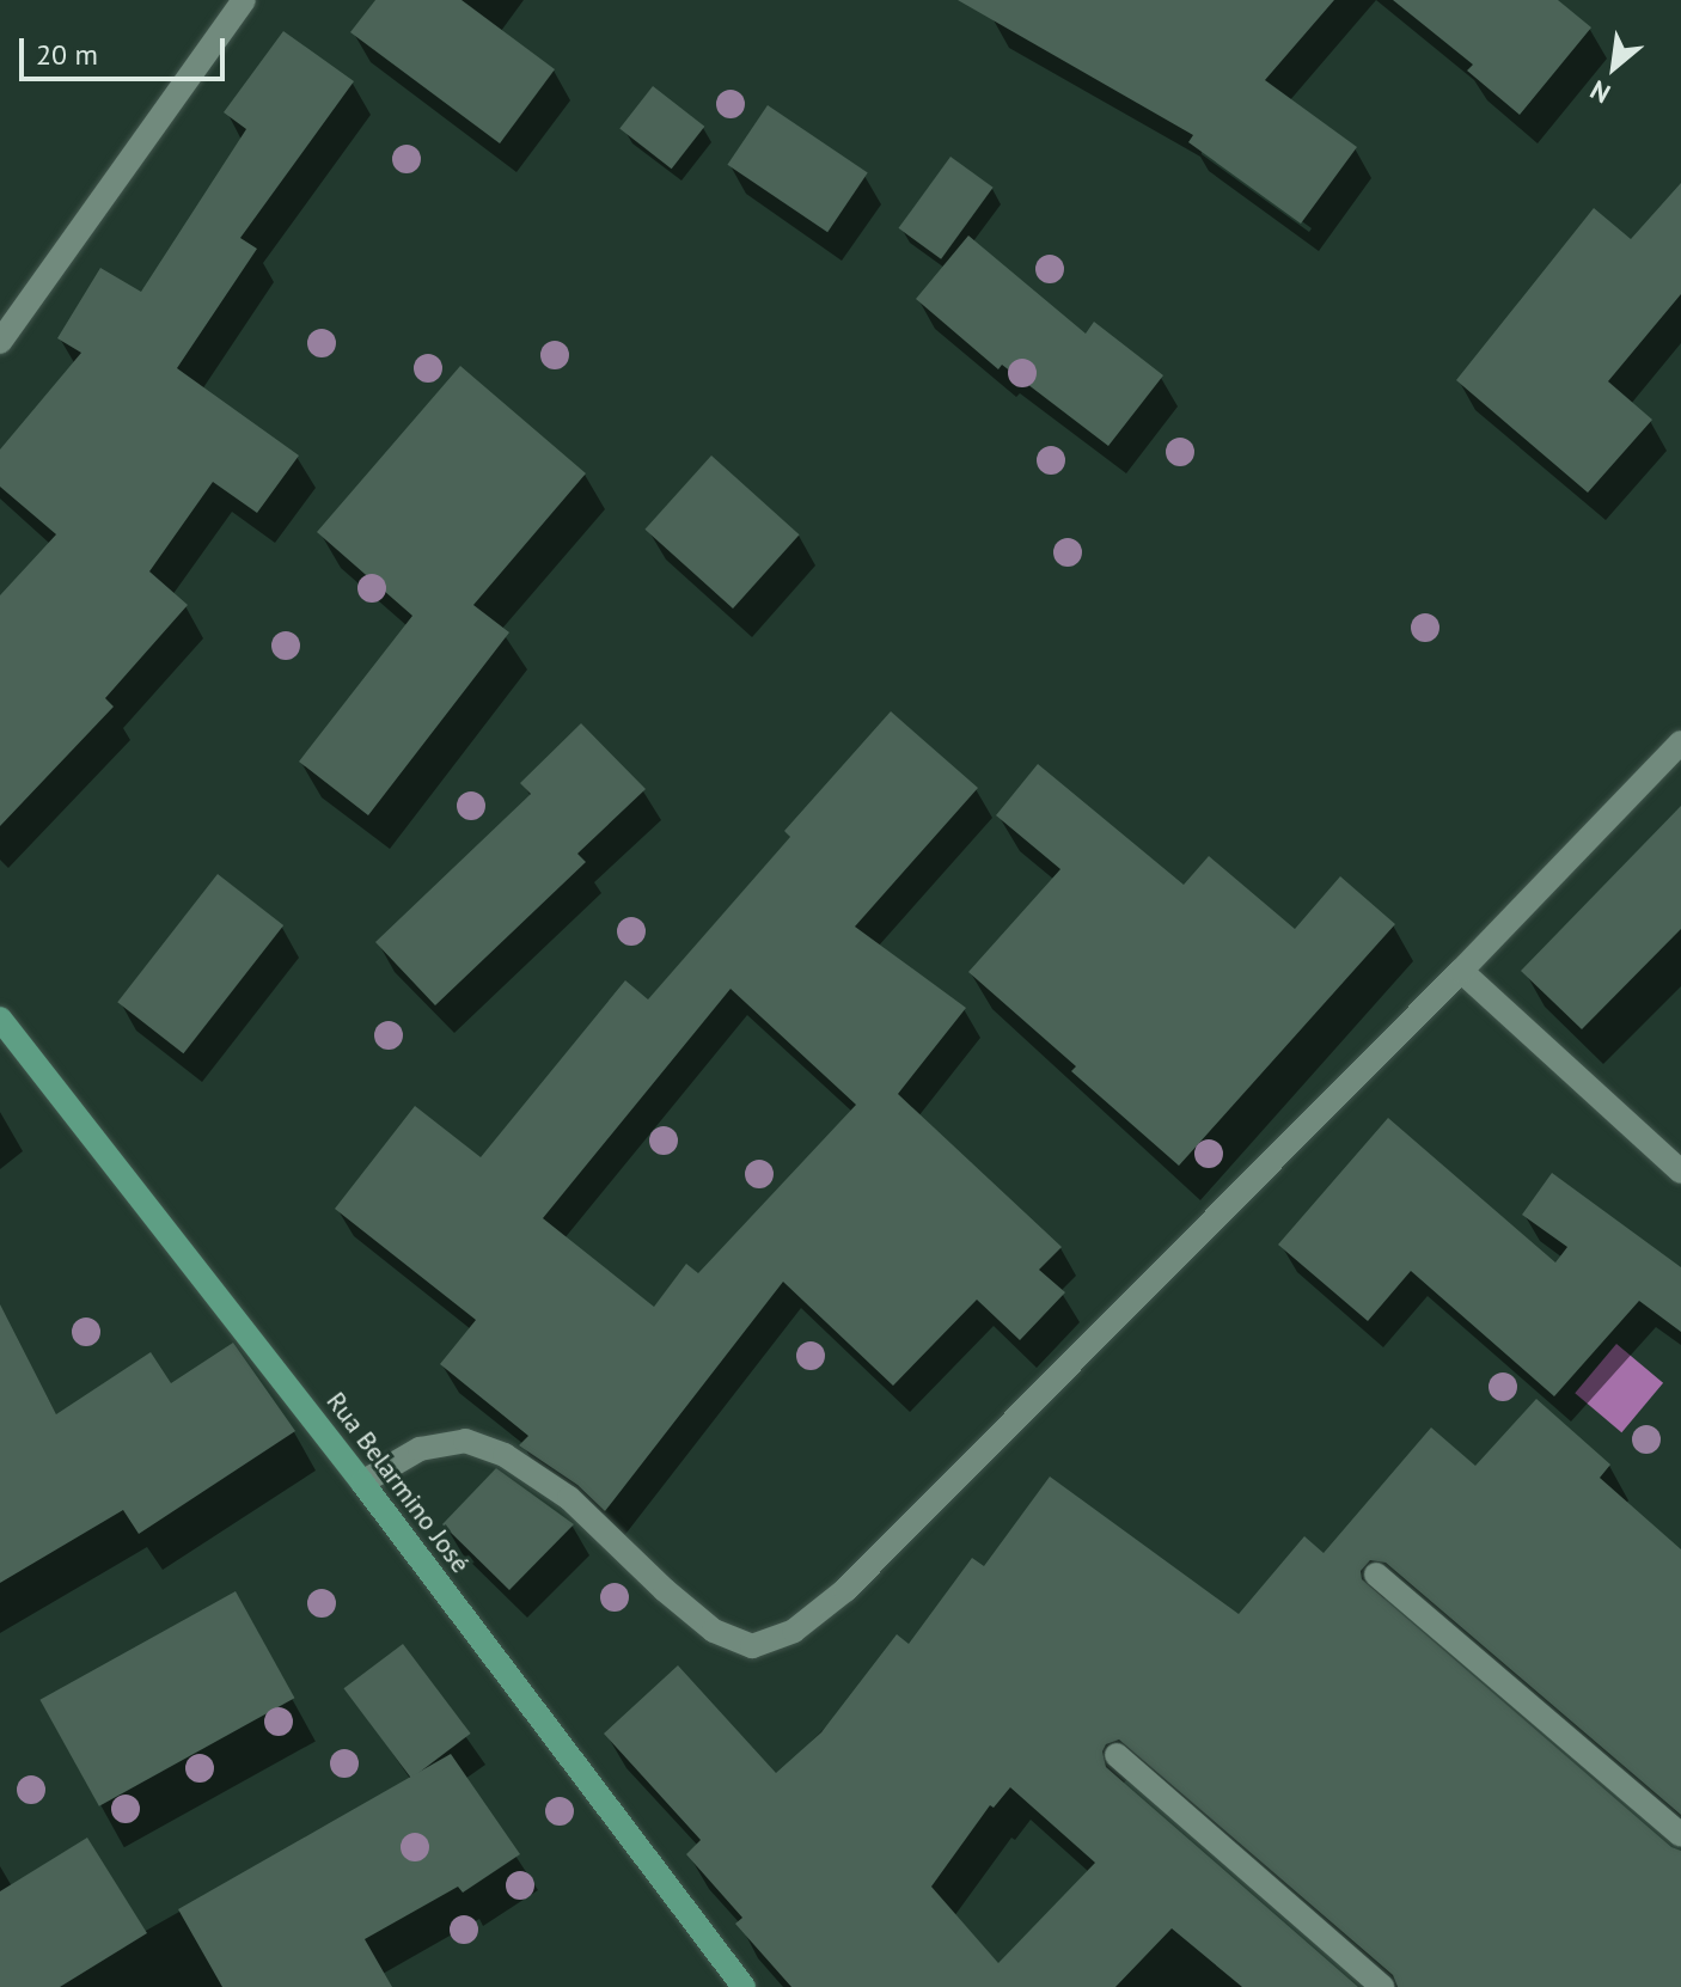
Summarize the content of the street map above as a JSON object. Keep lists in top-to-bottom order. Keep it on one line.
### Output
{"streets":{"street":["Rua Belarmino José"]},"scale_bar":"20 m","north":"bottom left"}
